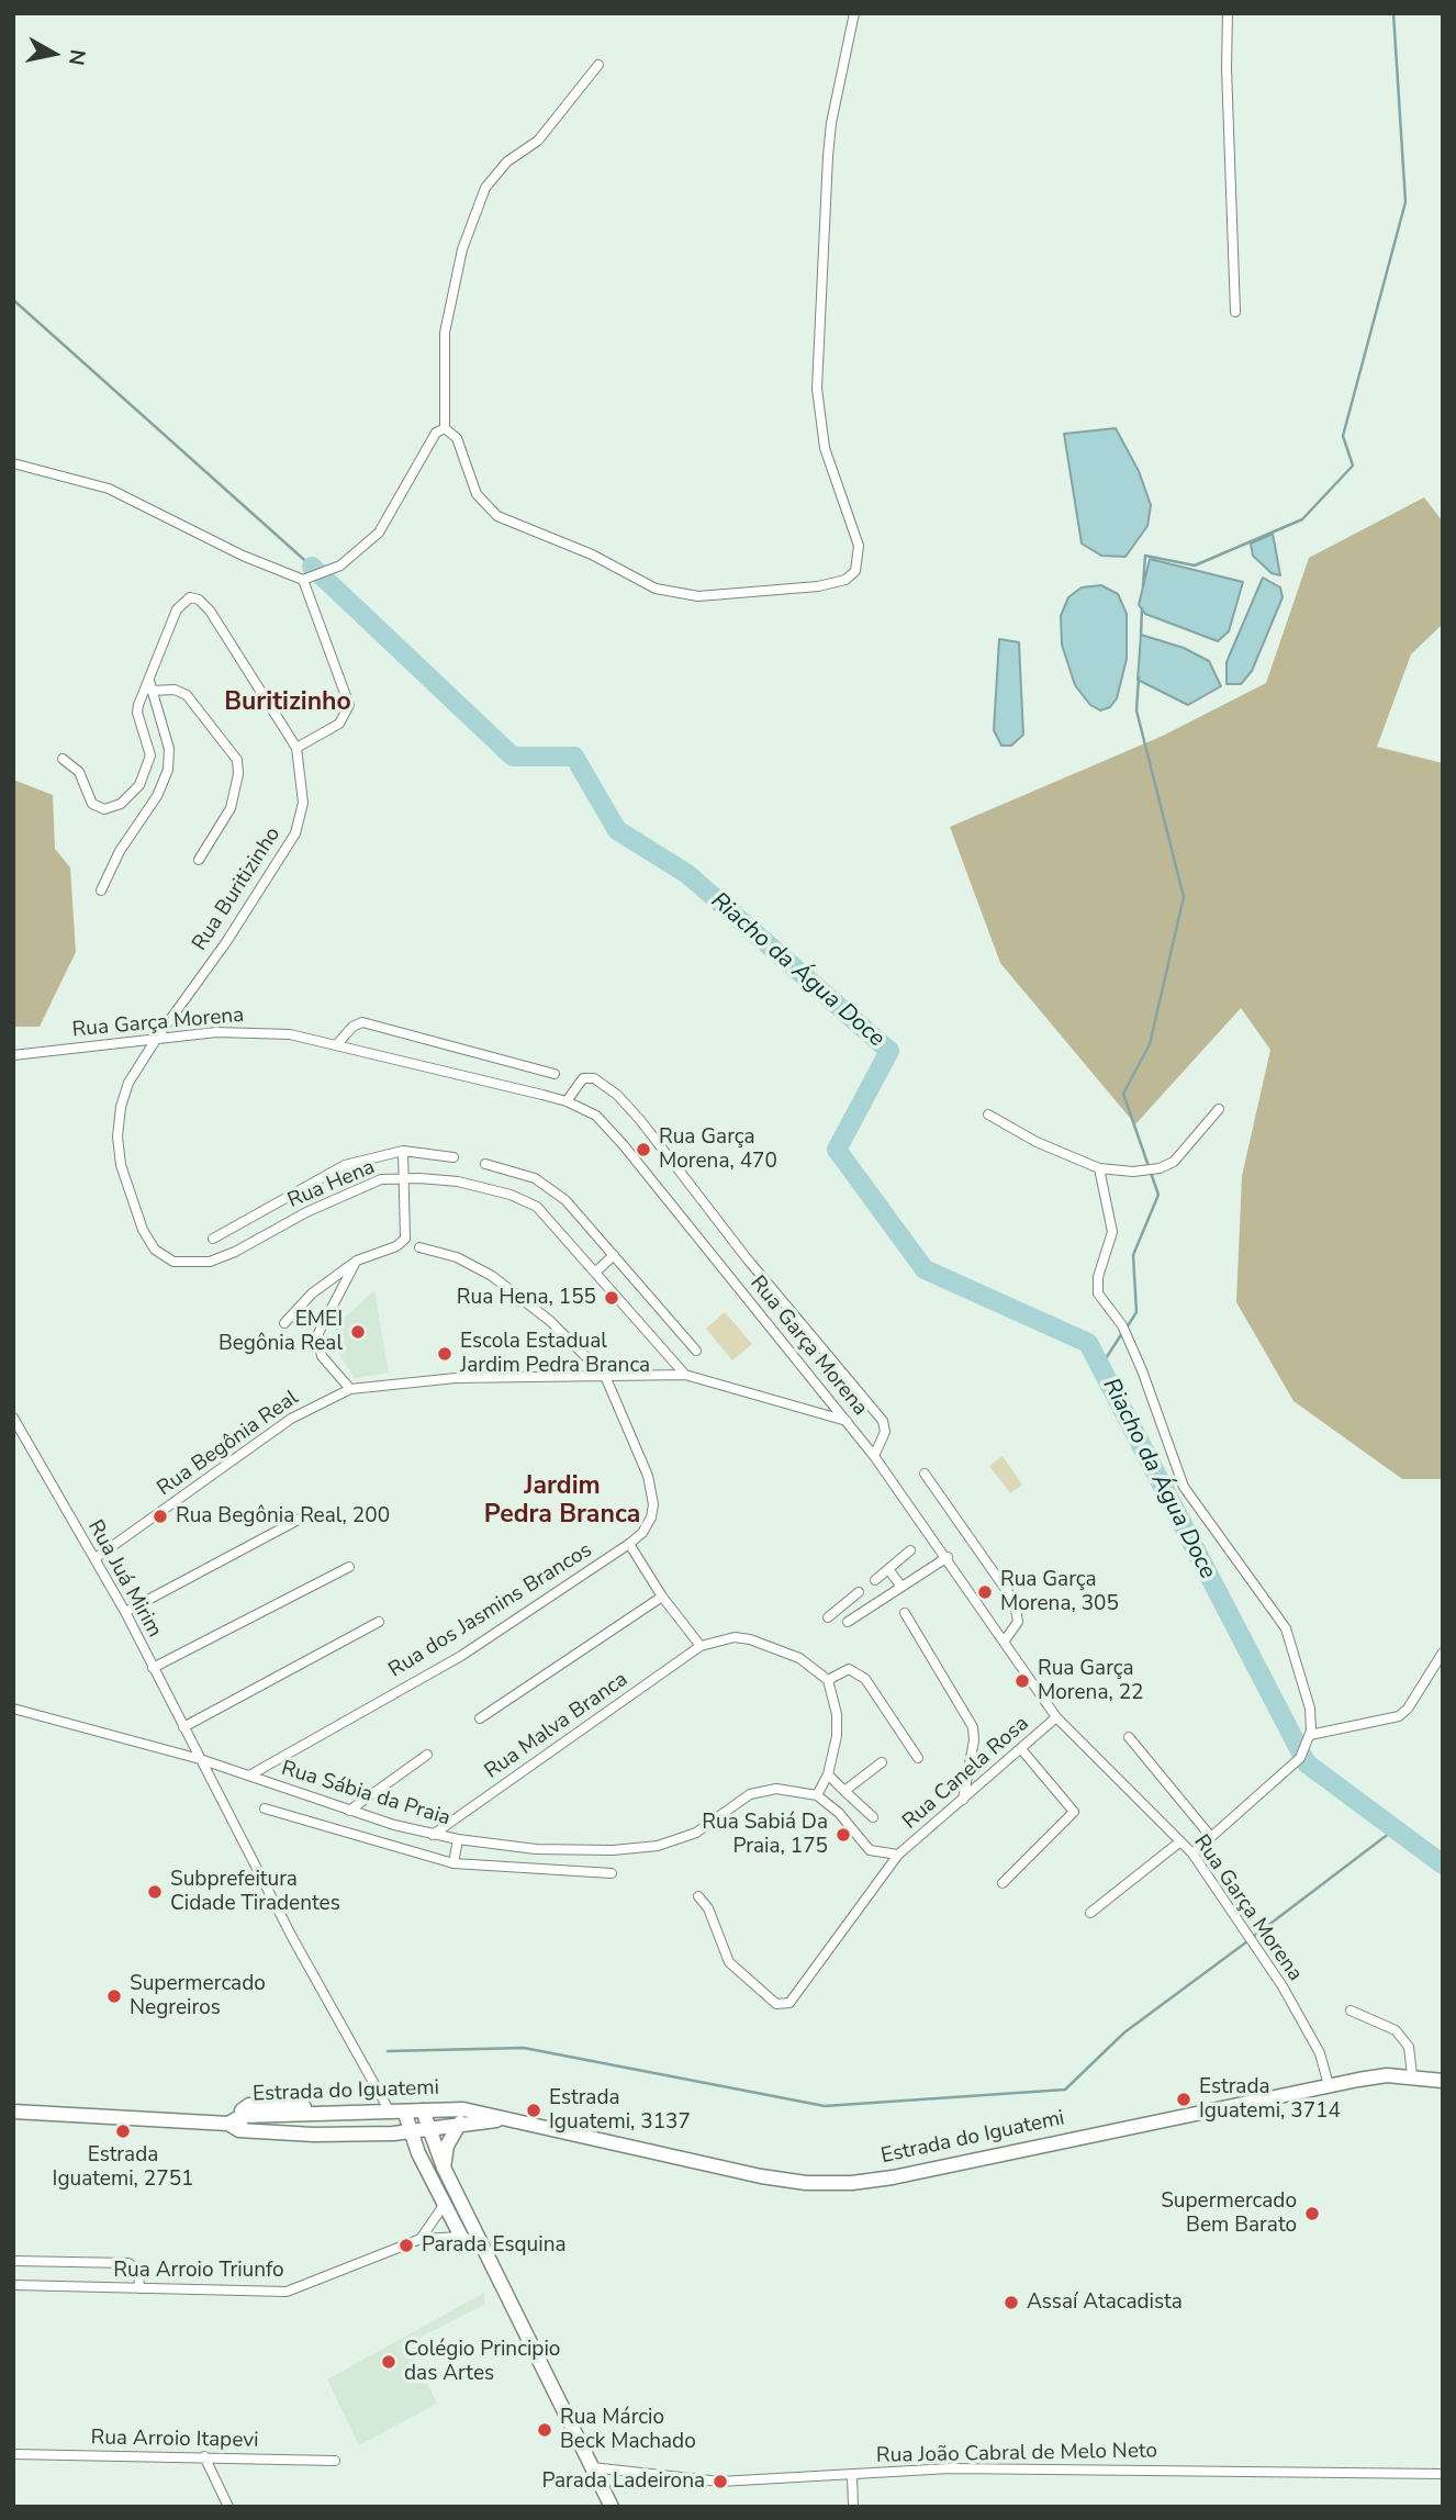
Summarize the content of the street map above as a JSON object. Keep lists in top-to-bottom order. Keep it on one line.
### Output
{"streets":{"main road":["Estrada do Iguatemi"],"street":["Rua Buritizinho","Rua Garça Morena","Rua Hena","Rua Begônia Real","Rua Juá Mirim","Rua dos Jasmins Brancos","Rua Malva Branca","Rua Canela Rosa","Rua Sábia da Praia","Rua Arroio Triunfo","Rua Arroio Itapevi","Rua João Cabral de Melo Neto"]},"crossings":[["Rua Buritizinho","Rua Garça Morena"],["Rua Buritizinho","Rua Hena"],["Rua Garça Morena","Rua Hena"],["Rua Garça Morena","Rua Begônia Real"],["Rua Garça Morena","Rua Canela Rosa"],["Rua Garça Morena","Estrada do Iguatemi"],["Rua Hena","Rua Begônia Real"],["Rua Begônia Real","Rua Juá Mirim"],["Rua Begônia Real","Rua dos Jasmins Brancos"],["Rua Juá Mirim","Rua Sábia da Praia"],["Rua dos Jasmins Brancos","Rua Sábia da Praia"],["Rua Malva Branca","Rua Sábia da Praia"]],"districts":["Buritizinho","Jardim Pedra Branca"],"water":["Riacho da Água Doce"],"places":["Rua Garça Morena, 470","Rua Hena, 155","EMEI Begônia Real","Escola Estadual Jardim Pedra Branca","Rua Begônia Real, 200","Rua Garça Morena, 305","Rua Garça Morena, 22","Rua Sabiá Da Praia, 175","Subprefeitura Cidade Tiradentes","Supermercado Negreiros","Estrada Iguatemi, 3714","Estrada Iguatemi, 3137","Estrada Iguatemi, 2751","Supermercado Bem Barato","Parada Esquina","Assaí Atacadista","Colégio Principio das Artes","Rua Márcio Beck Machado","Parada Ladeirona"],"north":"right"}
